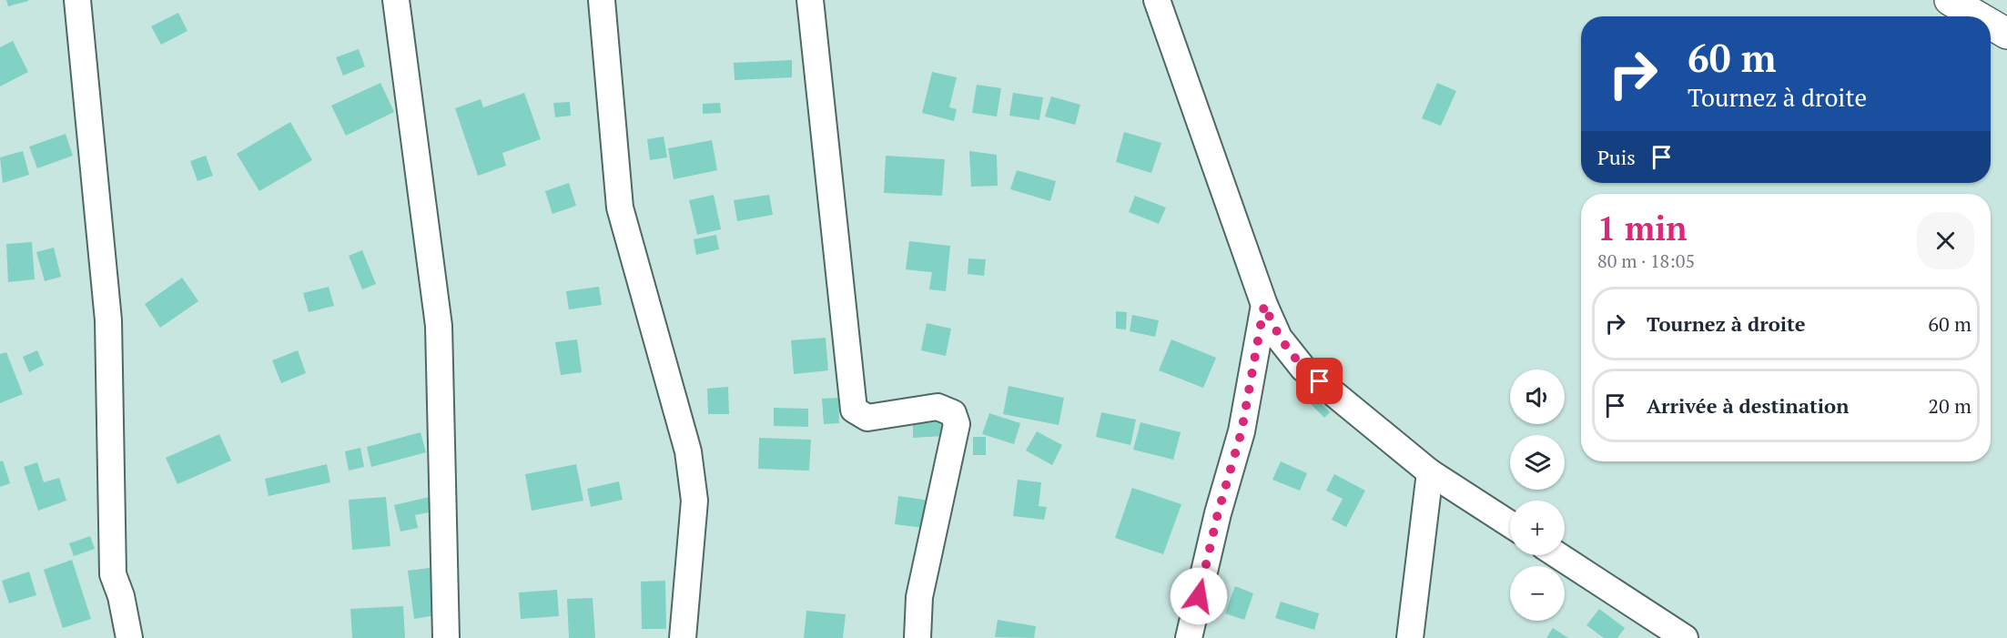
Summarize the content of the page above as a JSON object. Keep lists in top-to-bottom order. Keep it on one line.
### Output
{"page":{"turn":["60 m","Tournez à droite"],"then":"Puis","heading":["1 min","80 m · 18:05"],"list":[{"name":"Tournez à droite","value":"60 m"},{"name":"Arrivée à destination","value":"20 m"}],"map_buttons":["+","−"]}}
